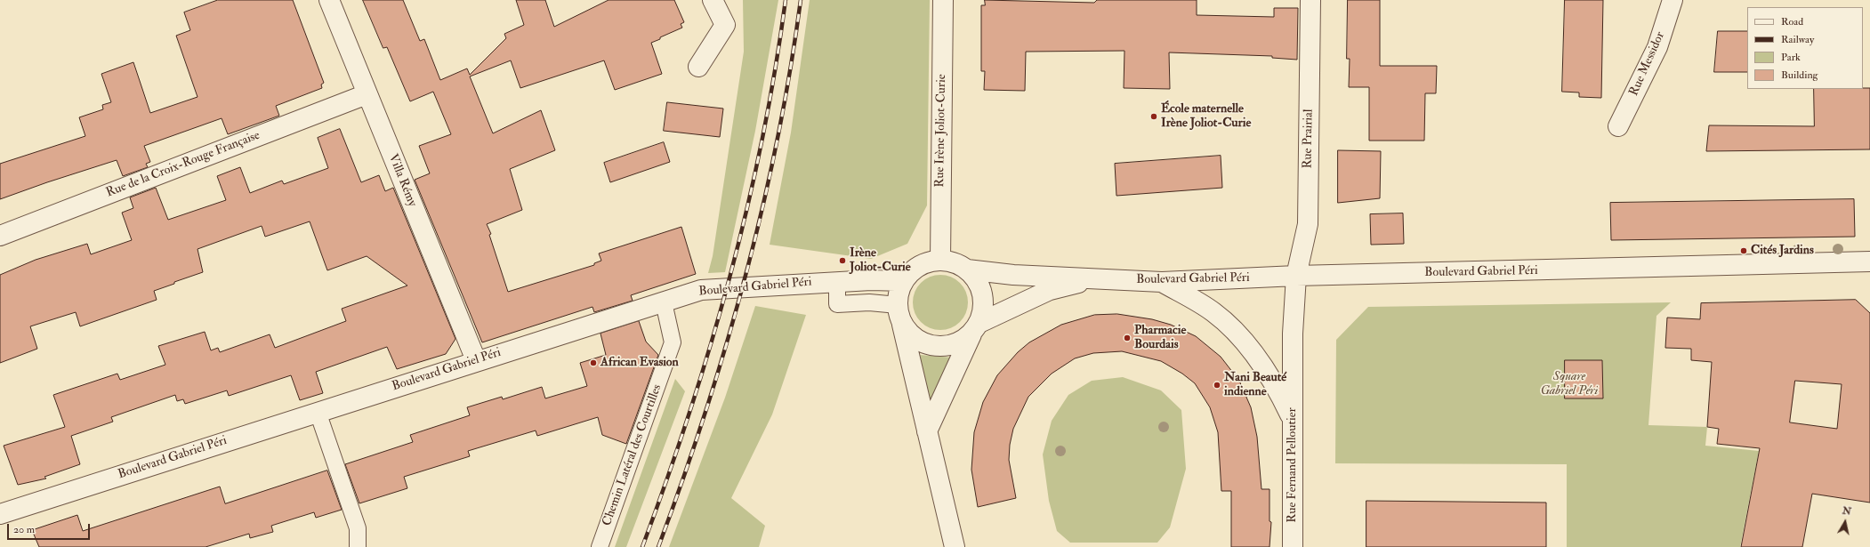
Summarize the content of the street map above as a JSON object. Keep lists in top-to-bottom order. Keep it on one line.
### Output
{"streets":{"street":["Rue Messidor","Rue Irène Joliot-Curie","Rue Prairial","Rue de la Croix-Rouge Française","Villa Rémy","Boulevard Gabriel Péri","Rue Fernand Pelloutier"],"lane":["Chemin Latéral des Courtilles"]},"crossings":[["Rue Irène Joliot-Curie","Boulevard Gabriel Péri"],["Rue Prairial","Boulevard Gabriel Péri"],["Rue Prairial","Rue Fernand Pelloutier"],["Rue de la Croix-Rouge Française","Villa Rémy"],["Villa Rémy","Boulevard Gabriel Péri"],["Boulevard Gabriel Péri","Chemin Latéral des Courtilles"],["Boulevard Gabriel Péri","Rue Fernand Pelloutier"]],"parks":["Square Gabriel Péri"],"places":["École maternelle Irène Joliot-Curie","Cités Jardins","Irène Joliot-Curie","Pharmacie Bourdais","African Evasion","Nani Beauté indienne"],"legend":["Road","Railway","Park","Building"],"scale_bar":"20 m","north":"top"}
